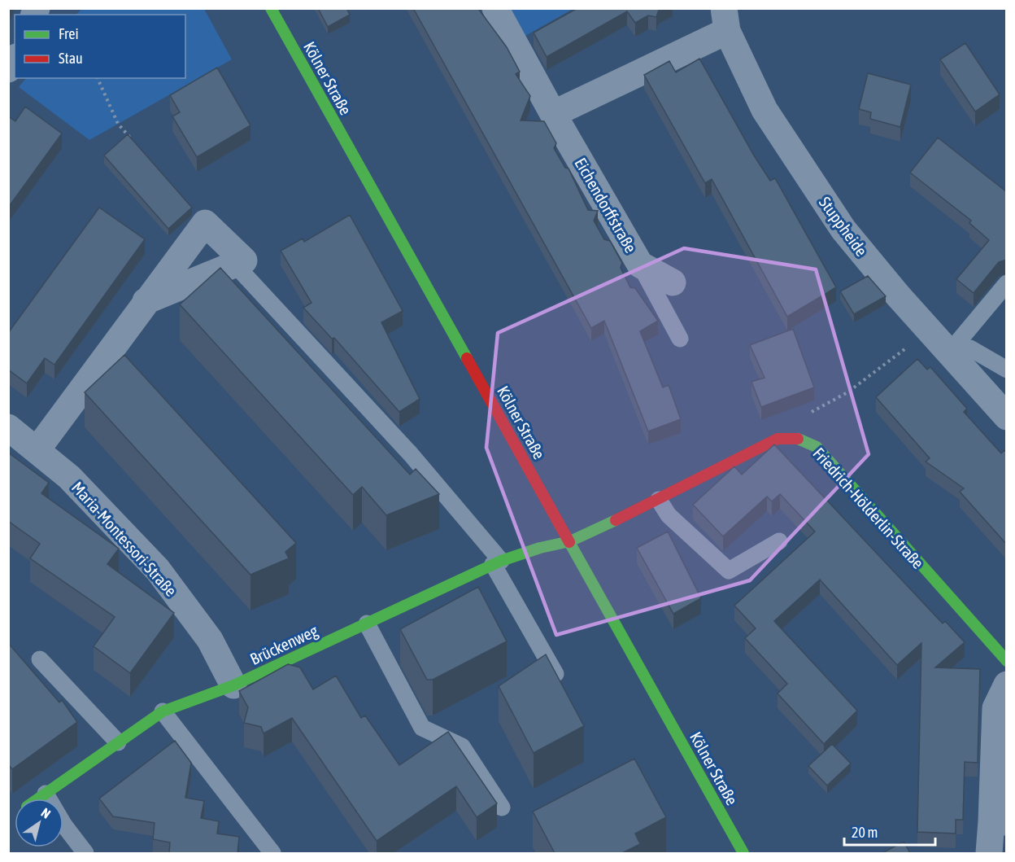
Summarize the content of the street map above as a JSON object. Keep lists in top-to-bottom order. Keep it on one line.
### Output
{"streets":{"street":["Kölner Straße","Eichendorffstraße","Stuppheide","Friedrich-Hölderlin-Straße","Maria-Montessori-Straße","Brückenweg"]},"crossings":[["Kölner Straße","Brückenweg"],["Maria-Montessori-Straße","Brückenweg"]],"legend":["Frei","Stau"],"scale_bar":"20 m","north":"top right"}
